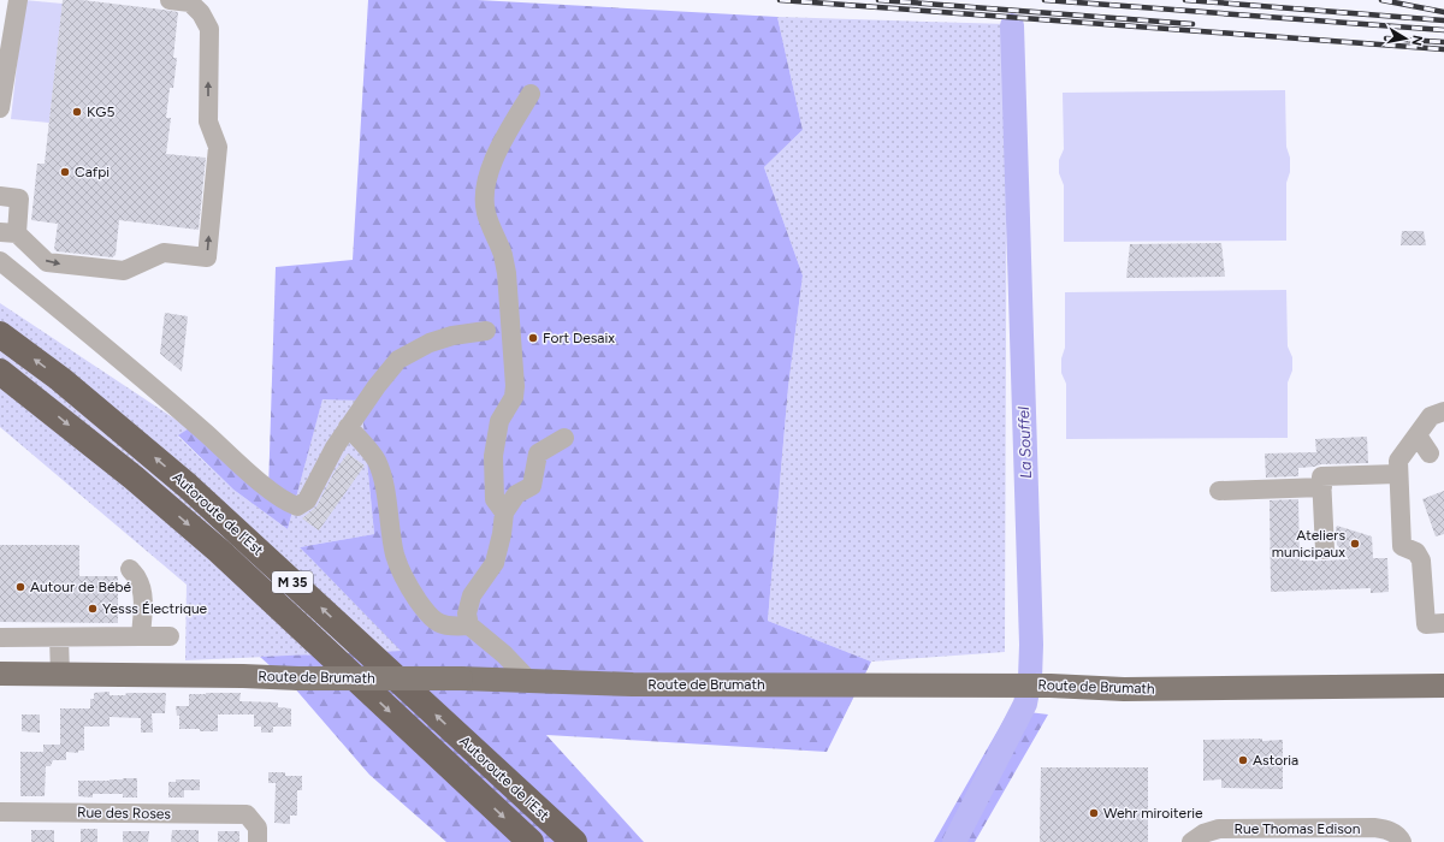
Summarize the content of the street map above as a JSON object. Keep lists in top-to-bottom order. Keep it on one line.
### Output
{"streets":{"highway":["Autoroute de l’Est","M 35"],"main road":["Route de Brumath"],"street":["Rue des Roses","Rue Thomas Edison"]},"water":["La Souffel"],"places":["KG5","Cafpi","Fort Desaix","Ateliers municipaux","Autour de Bébé","Yesss Électrique","Astoria","Wehr miroiterie"],"north":"right"}
